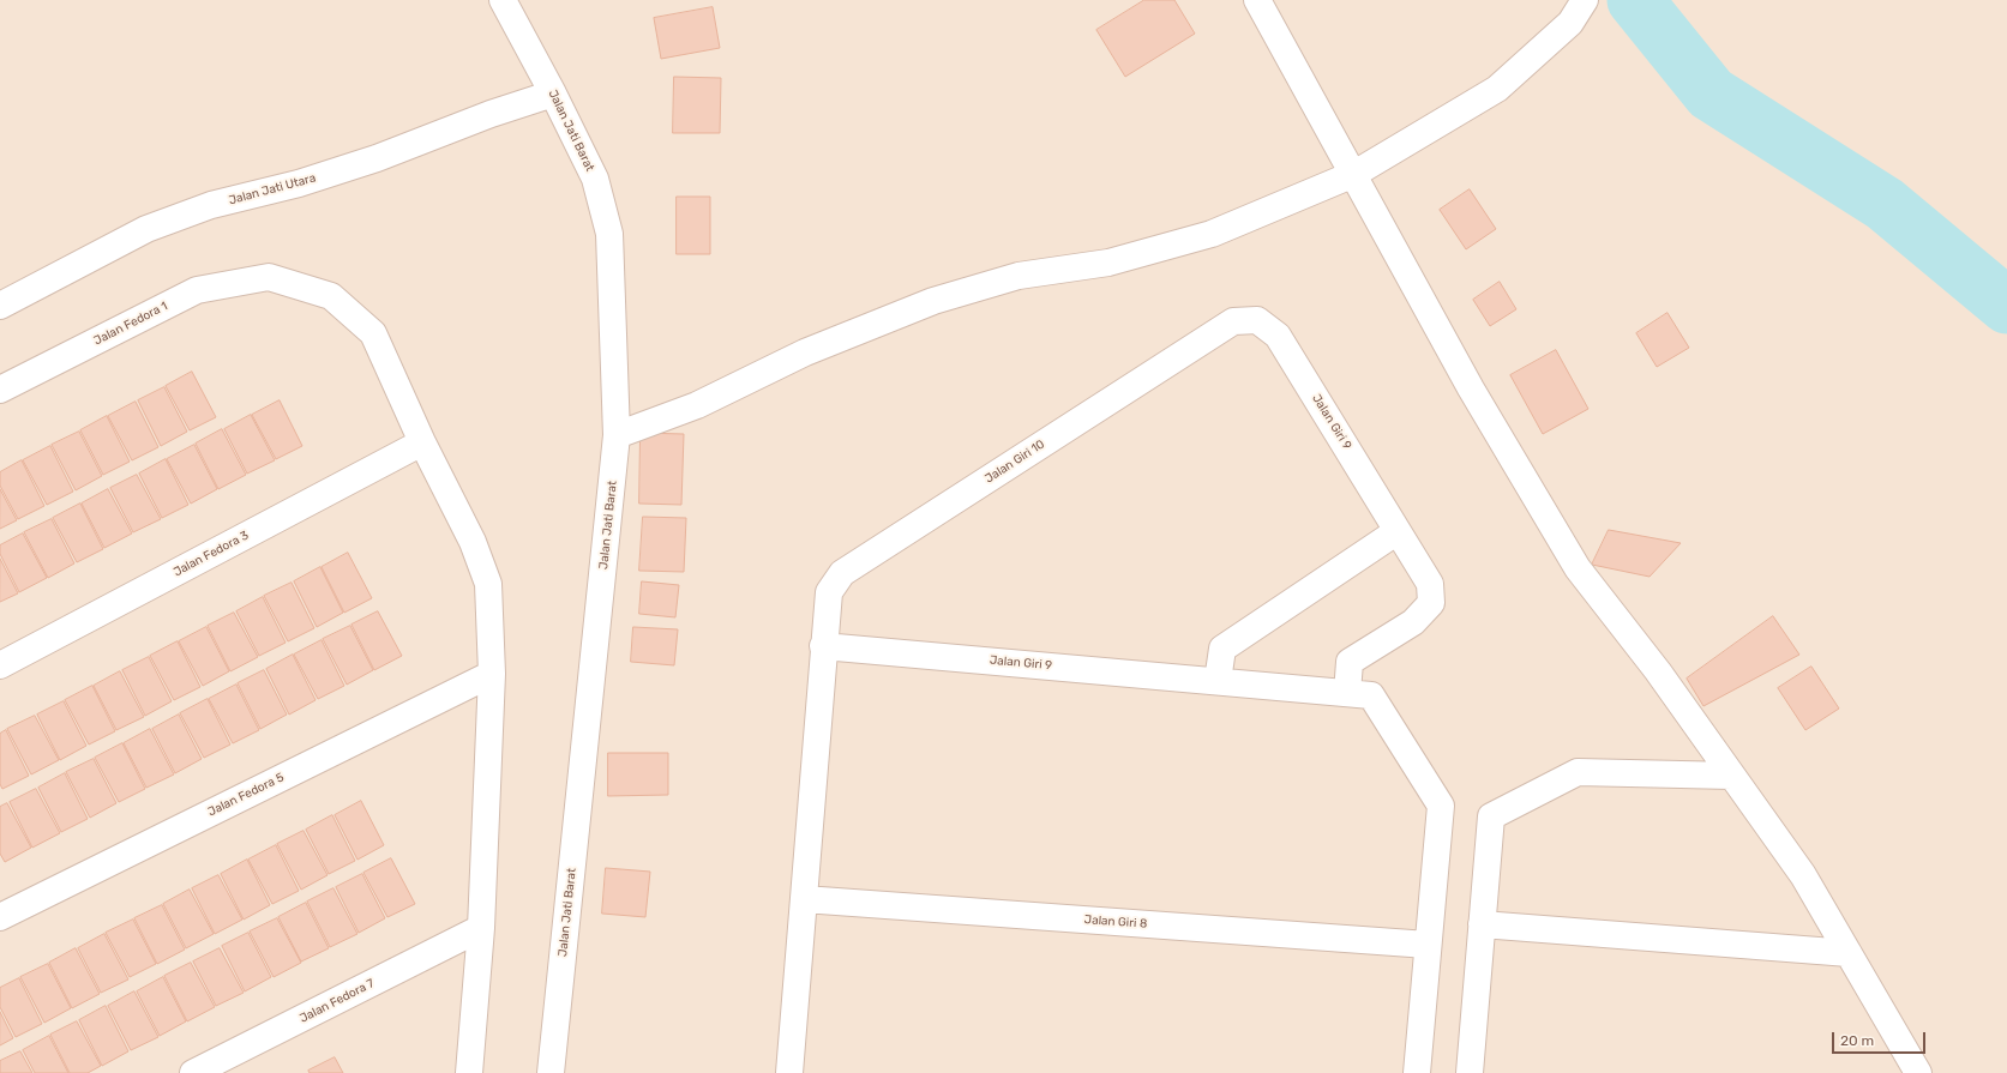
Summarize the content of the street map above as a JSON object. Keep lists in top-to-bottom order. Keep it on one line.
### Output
{"streets":{"street":["Jalan Jati Barat","Jalan Jati Utara","Jalan Fedora 1","Jalan Giri 9","Jalan Giri 10","Jalan Fedora 3","Jalan Fedora 5","Jalan Giri 8","Jalan Fedora 7"]},"crossings":[["Jalan Jati Barat","Jalan Jati Utara"],["Jalan Fedora 1","Jalan Fedora 3"],["Jalan Giri 9","Jalan Giri 10"],["Jalan Giri 10","Jalan Giri 8"]],"scale_bar":"20 m"}
